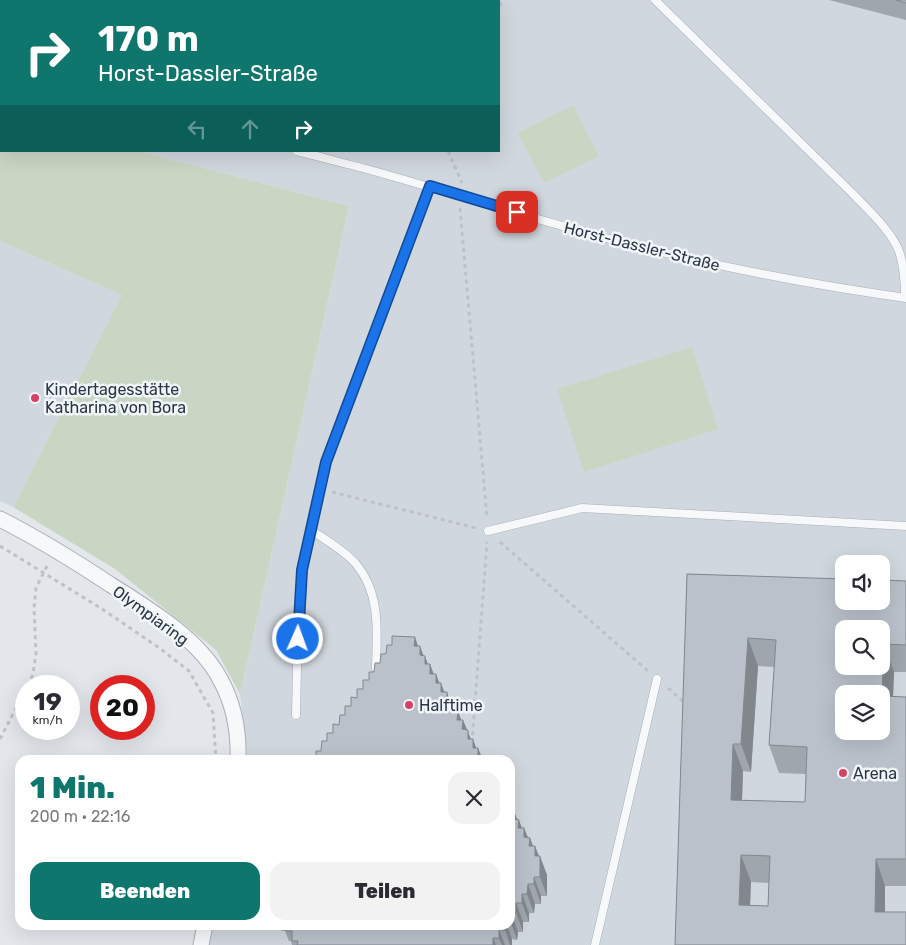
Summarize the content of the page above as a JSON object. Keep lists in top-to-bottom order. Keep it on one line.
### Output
{"streets":{"street":["Olympiaring"],"lane":["Horst-Dassler-Straße"]},"places":["Kindertagesstätte Katharina von Bora","Halftime","Arena"],"page":{"turn":["170 m","Horst-Dassler-Straße"],"speed":"19 km/h","limit":"20","heading":["1 Min.","200 m · 22:16"],"buttons":["Beenden","Teilen"]}}
